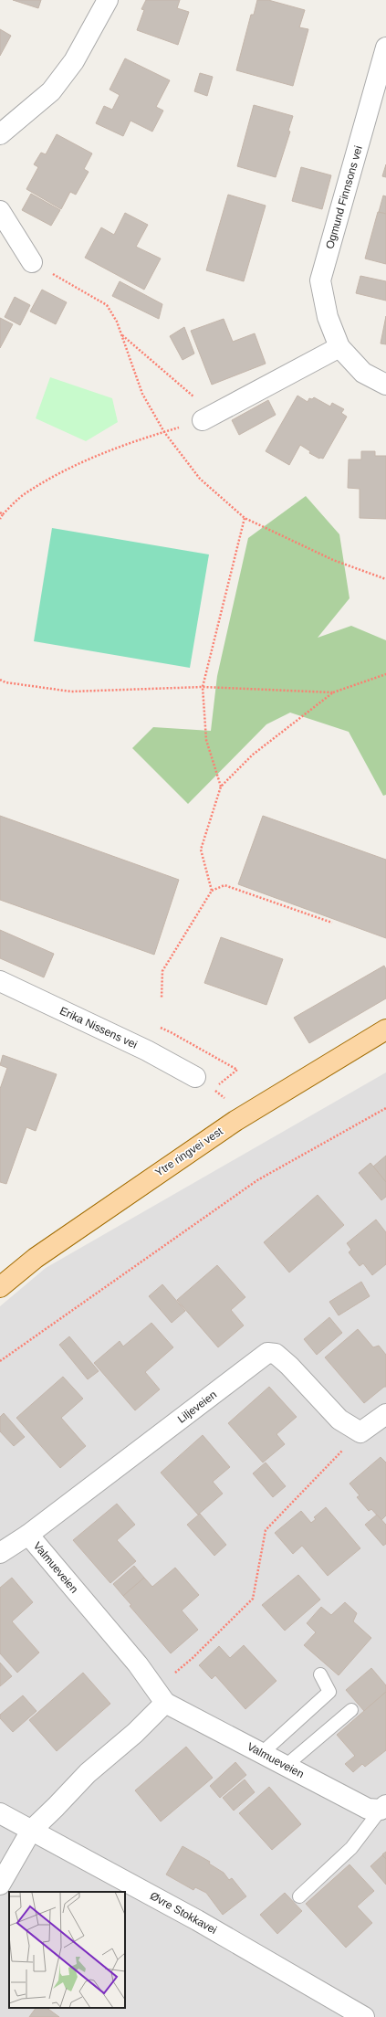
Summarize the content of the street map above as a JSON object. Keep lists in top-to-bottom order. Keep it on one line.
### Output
{"streets":{"main road":["Ytre ringvei vest"],"street":["Ogmund Finnsons vei","Erika Nissens vei","Liljeveien","Valmueveien","Øvre Stokkavei"]},"crossings":[["Liljeveien","Valmueveien"]]}
